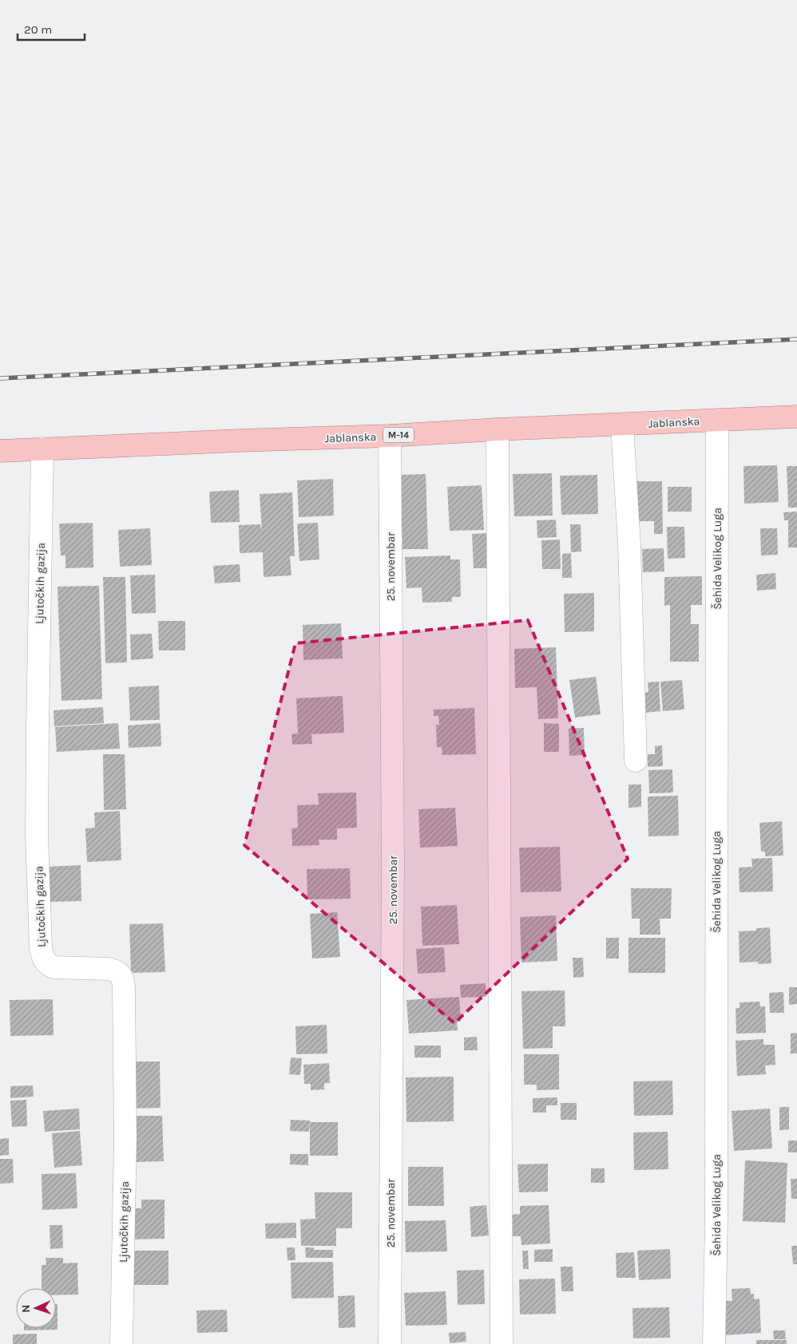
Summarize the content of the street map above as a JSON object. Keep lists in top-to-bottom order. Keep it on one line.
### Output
{"streets":{"main road":["Jablanska","M-14"],"street":["Šehida Velikog Luga","25. novembar","Ljutočkih gazija"]},"crossings":[["Jablanska","Šehida Velikog Luga"],["Jablanska","25. novembar"],["Jablanska","Ljutočkih gazija"]],"scale_bar":"20 m","north":"left"}
